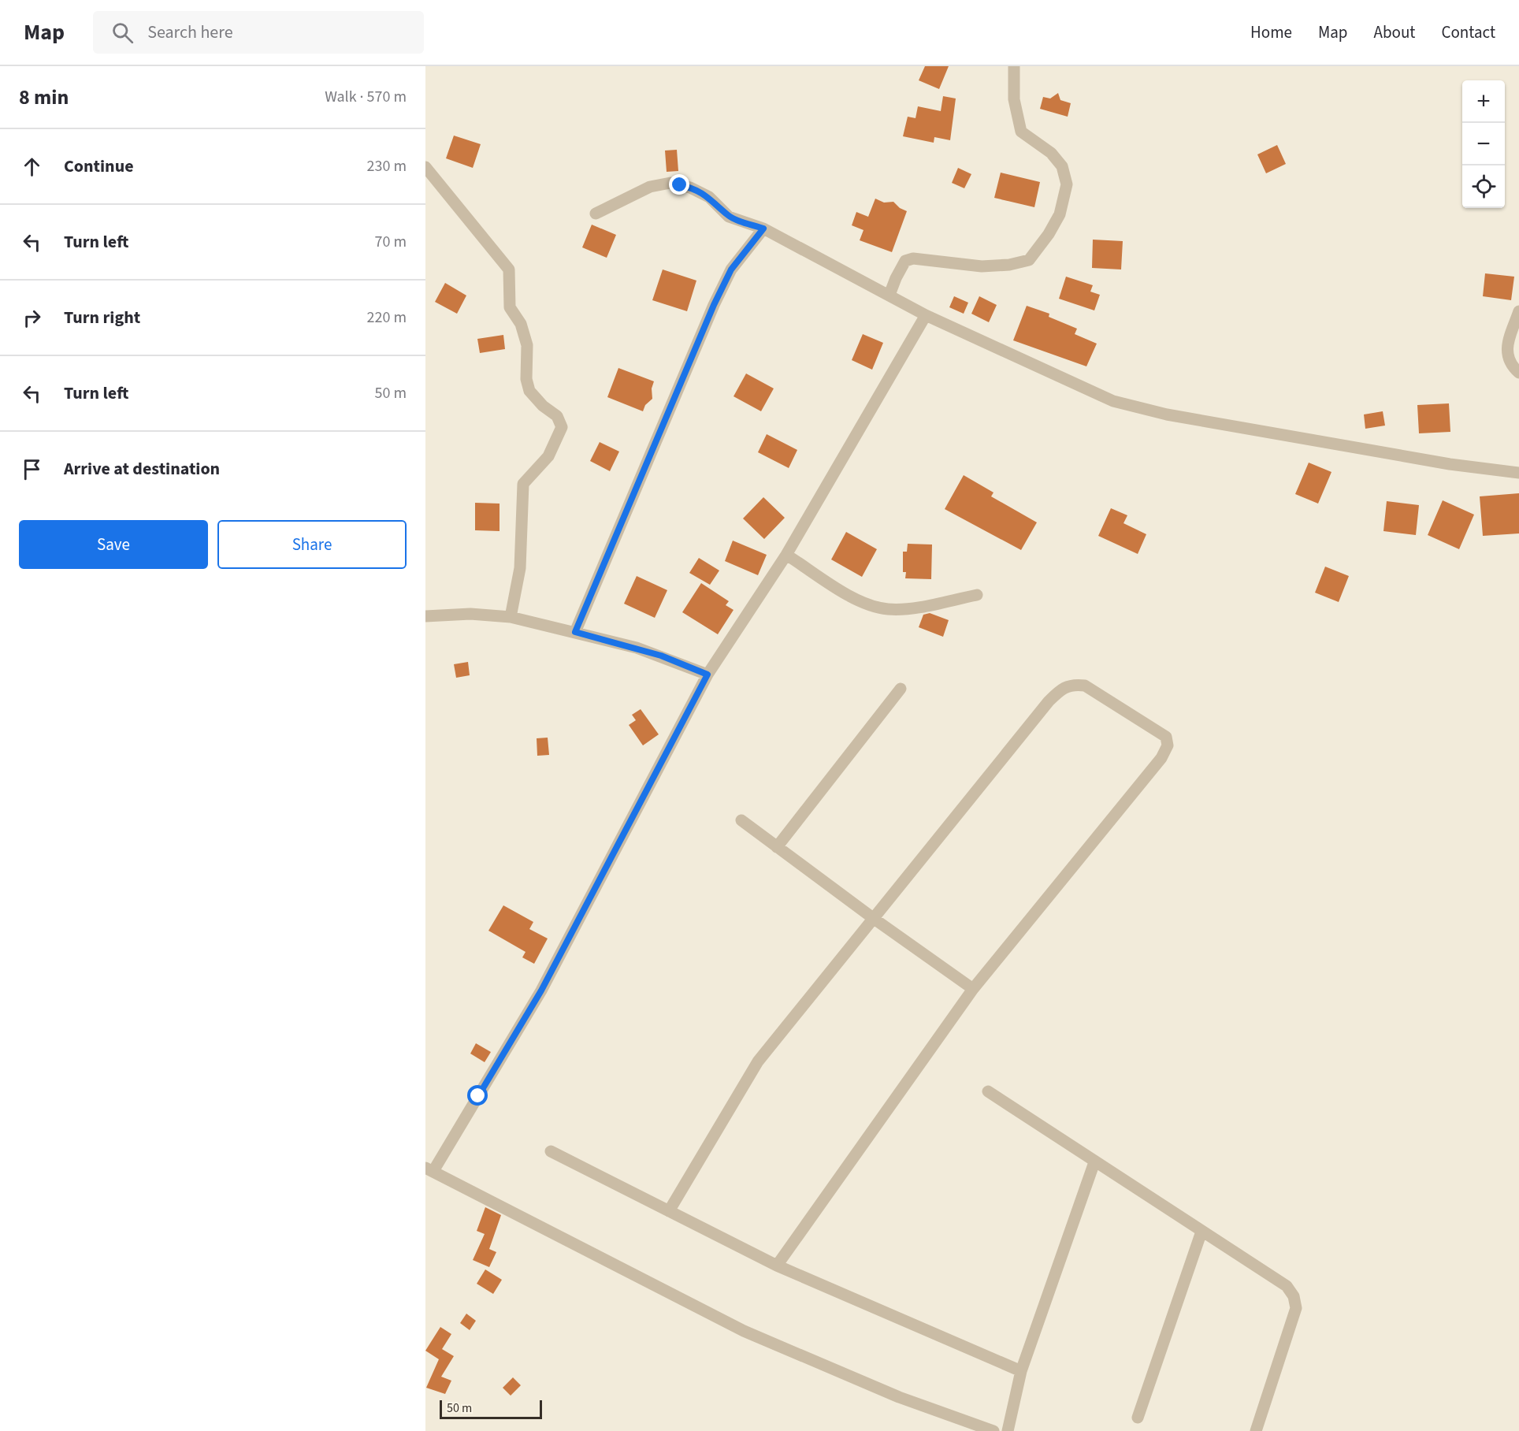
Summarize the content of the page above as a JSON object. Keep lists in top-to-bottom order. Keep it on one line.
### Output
{"scale_bar":"50 m","page":{"header":"Map","search":"Search here","nav":["Home","Map","About","Contact"],"heading":["8 min","Walk · 570 m"],"map_buttons":["+","−"],"list":[["Continue","230 m"],["Turn left","70 m"],["Turn right","220 m"],["Turn left","50 m"],"Arrive at destination"],"buttons":["Save","Share"],"scale":"50 m"}}
